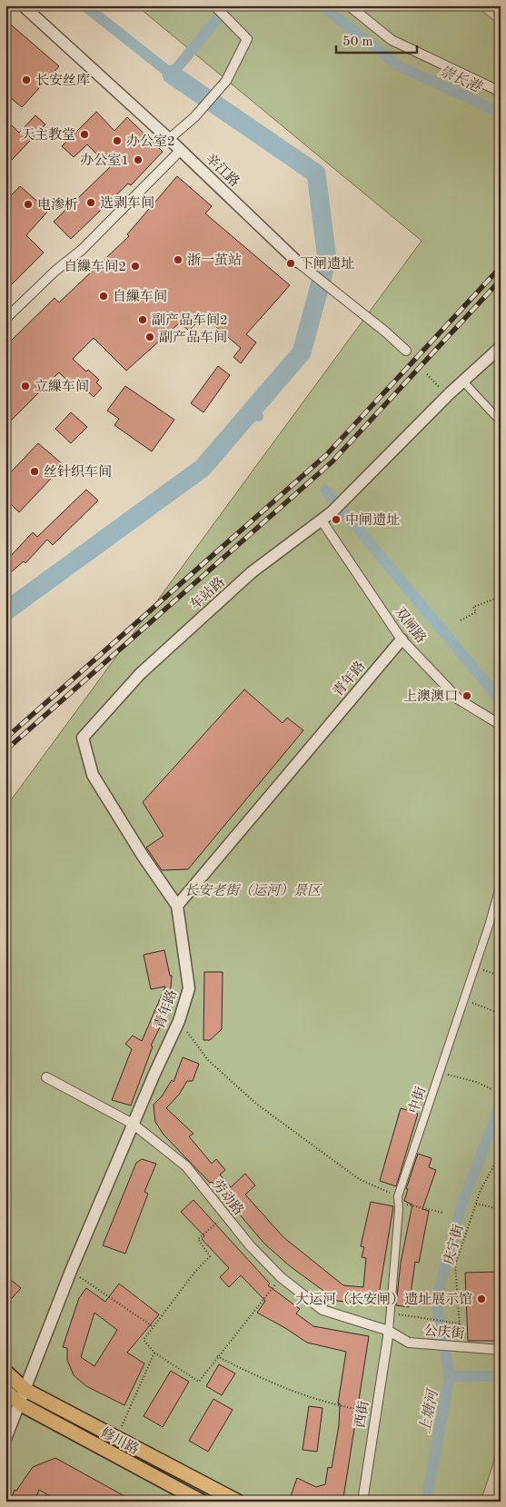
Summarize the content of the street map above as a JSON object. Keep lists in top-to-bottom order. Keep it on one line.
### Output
{"streets":{"main road":["修川路"],"street":["辛江路","车站路","双闸路","青年路","中街","劳动路","公庆街","西街"],"path":["庆宁街"]},"crossings":[["车站路","双闸路"],["车站路","青年路"],["双闸路","青年路"],["青年路","劳动路"],["青年路","修川路"],["中街","劳动路"],["中街","公庆街"],["中街","西街"],["劳动路","公庆街"],["劳动路","西街"],["庆宁街","公庆街"],["公庆街","西街"]],"water":["崇长港","上塘河"],"parks":["长安老街（运河）景区"],"places":["长安丝库","天主教堂","办公室2","办公室1","选剥车间","电渗析","浙一茧站","下闸遗址","自繅车间2","自繅车间","副产品车间2","副产品车间","立繅车间","丝针织车间","中闸遗址","上澳澳口","大运河（长安闸）遗址展示馆"],"scale_bar":"50 m"}
